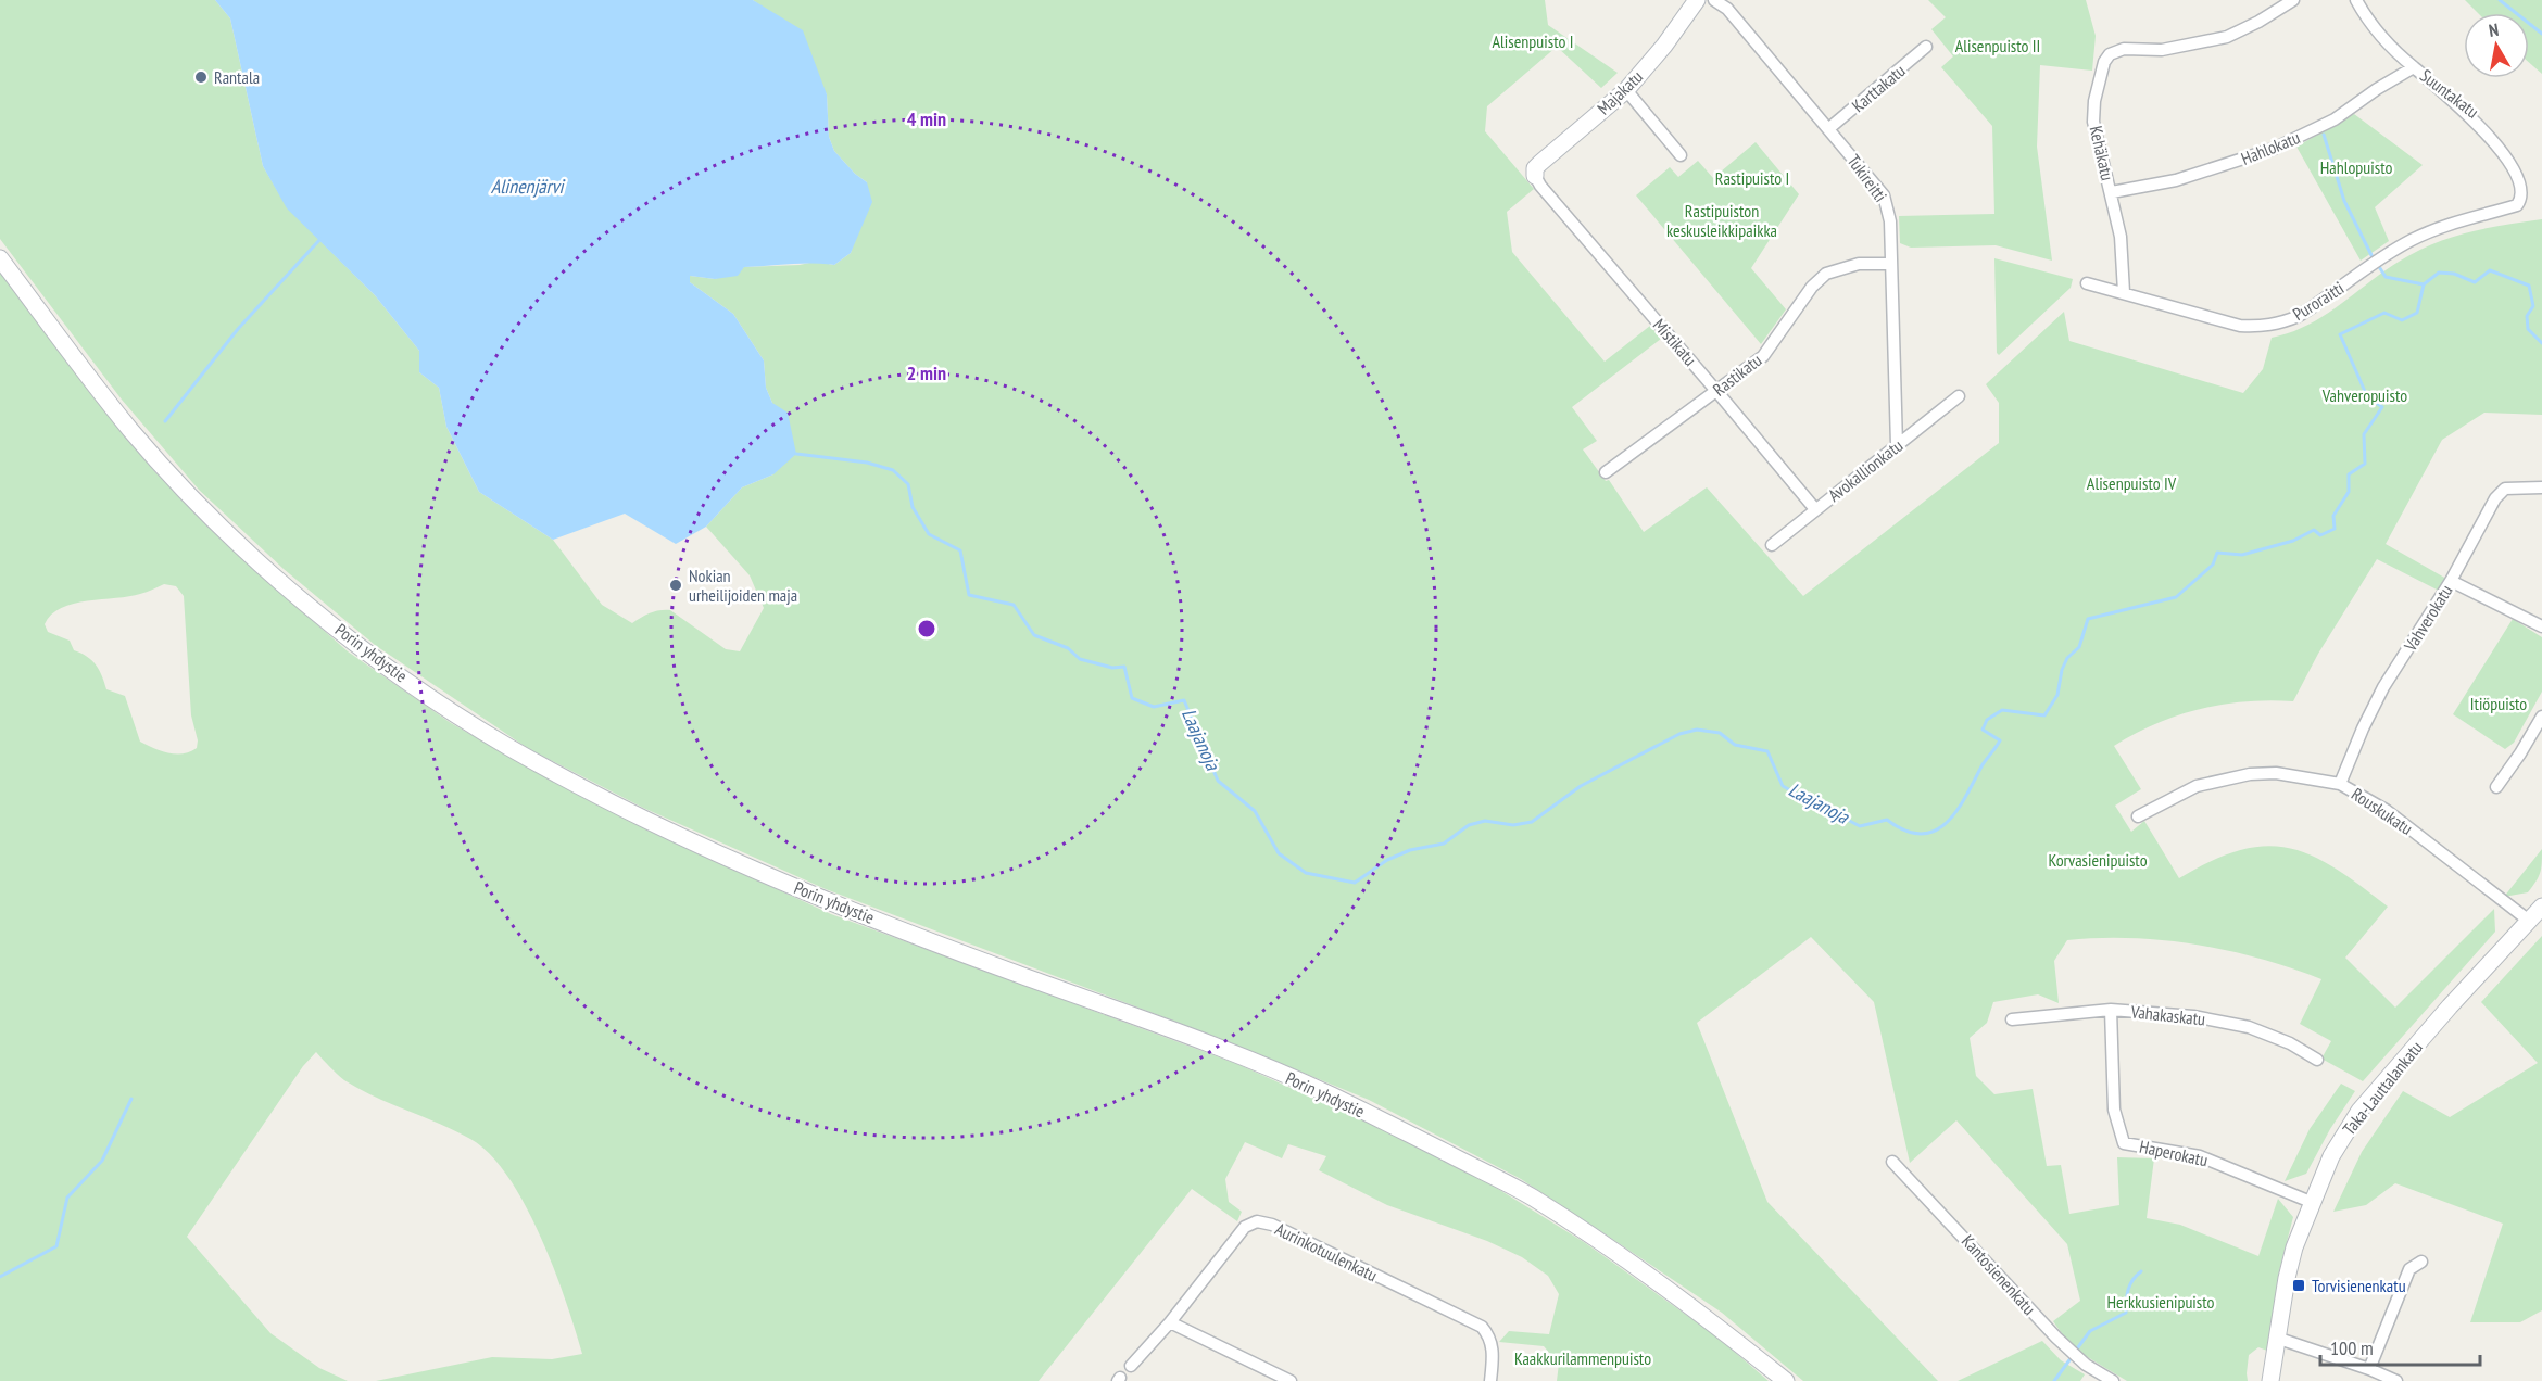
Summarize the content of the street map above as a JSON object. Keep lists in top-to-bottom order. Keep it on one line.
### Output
{"streets":{"main road":["Majakatu","Porin yhdystie","Taka-Lauttalankatu"],"street":["Karttakatu","Suuntakatu","Hahlokatu","Kehäkatu","Tukireitti","Puroraitti","Mistikatu","Rastikatu","Avokallionkatu","Vahverokatu","Rouskukatu","Vahakaskatu","Haperokatu","Aurinkotuulenkatu","Kantosienenkatu"]},"crossings":[["Karttakatu","Tukireitti"],["Majakatu","Mistikatu"],["Suuntakatu","Hahlokatu"],["Hahlokatu","Kehäkatu"],["Kehäkatu","Puroraitti"],["Tukireitti","Rastikatu"],["Tukireitti","Avokallionkatu"],["Mistikatu","Rastikatu"],["Mistikatu","Avokallionkatu"],["Vahverokatu","Rouskukatu"],["Rouskukatu","Taka-Lauttalankatu"],["Vahakaskatu","Haperokatu"],["Taka-Lauttalankatu","Haperokatu"]],"water":["Alinenjärvi","Laajanoja"],"parks":["Alisenpuisto I","Alisenpuisto II","Hahlopuisto","Rastipuisto I","Rastipuiston keskusleikkipaikka","Vahveropuisto","Alisenpuisto IV","Itiöpuisto","Korvasienipuisto","Herkkusienipuisto","Kaakkurilammenpuisto"],"places":{"other":["Rantala","Nokian urheilijoiden maja"],"transit":["Torvisienenkatu"]},"scale_bar":"100 m","north":"top","rings":["4 min","2 min"]}
